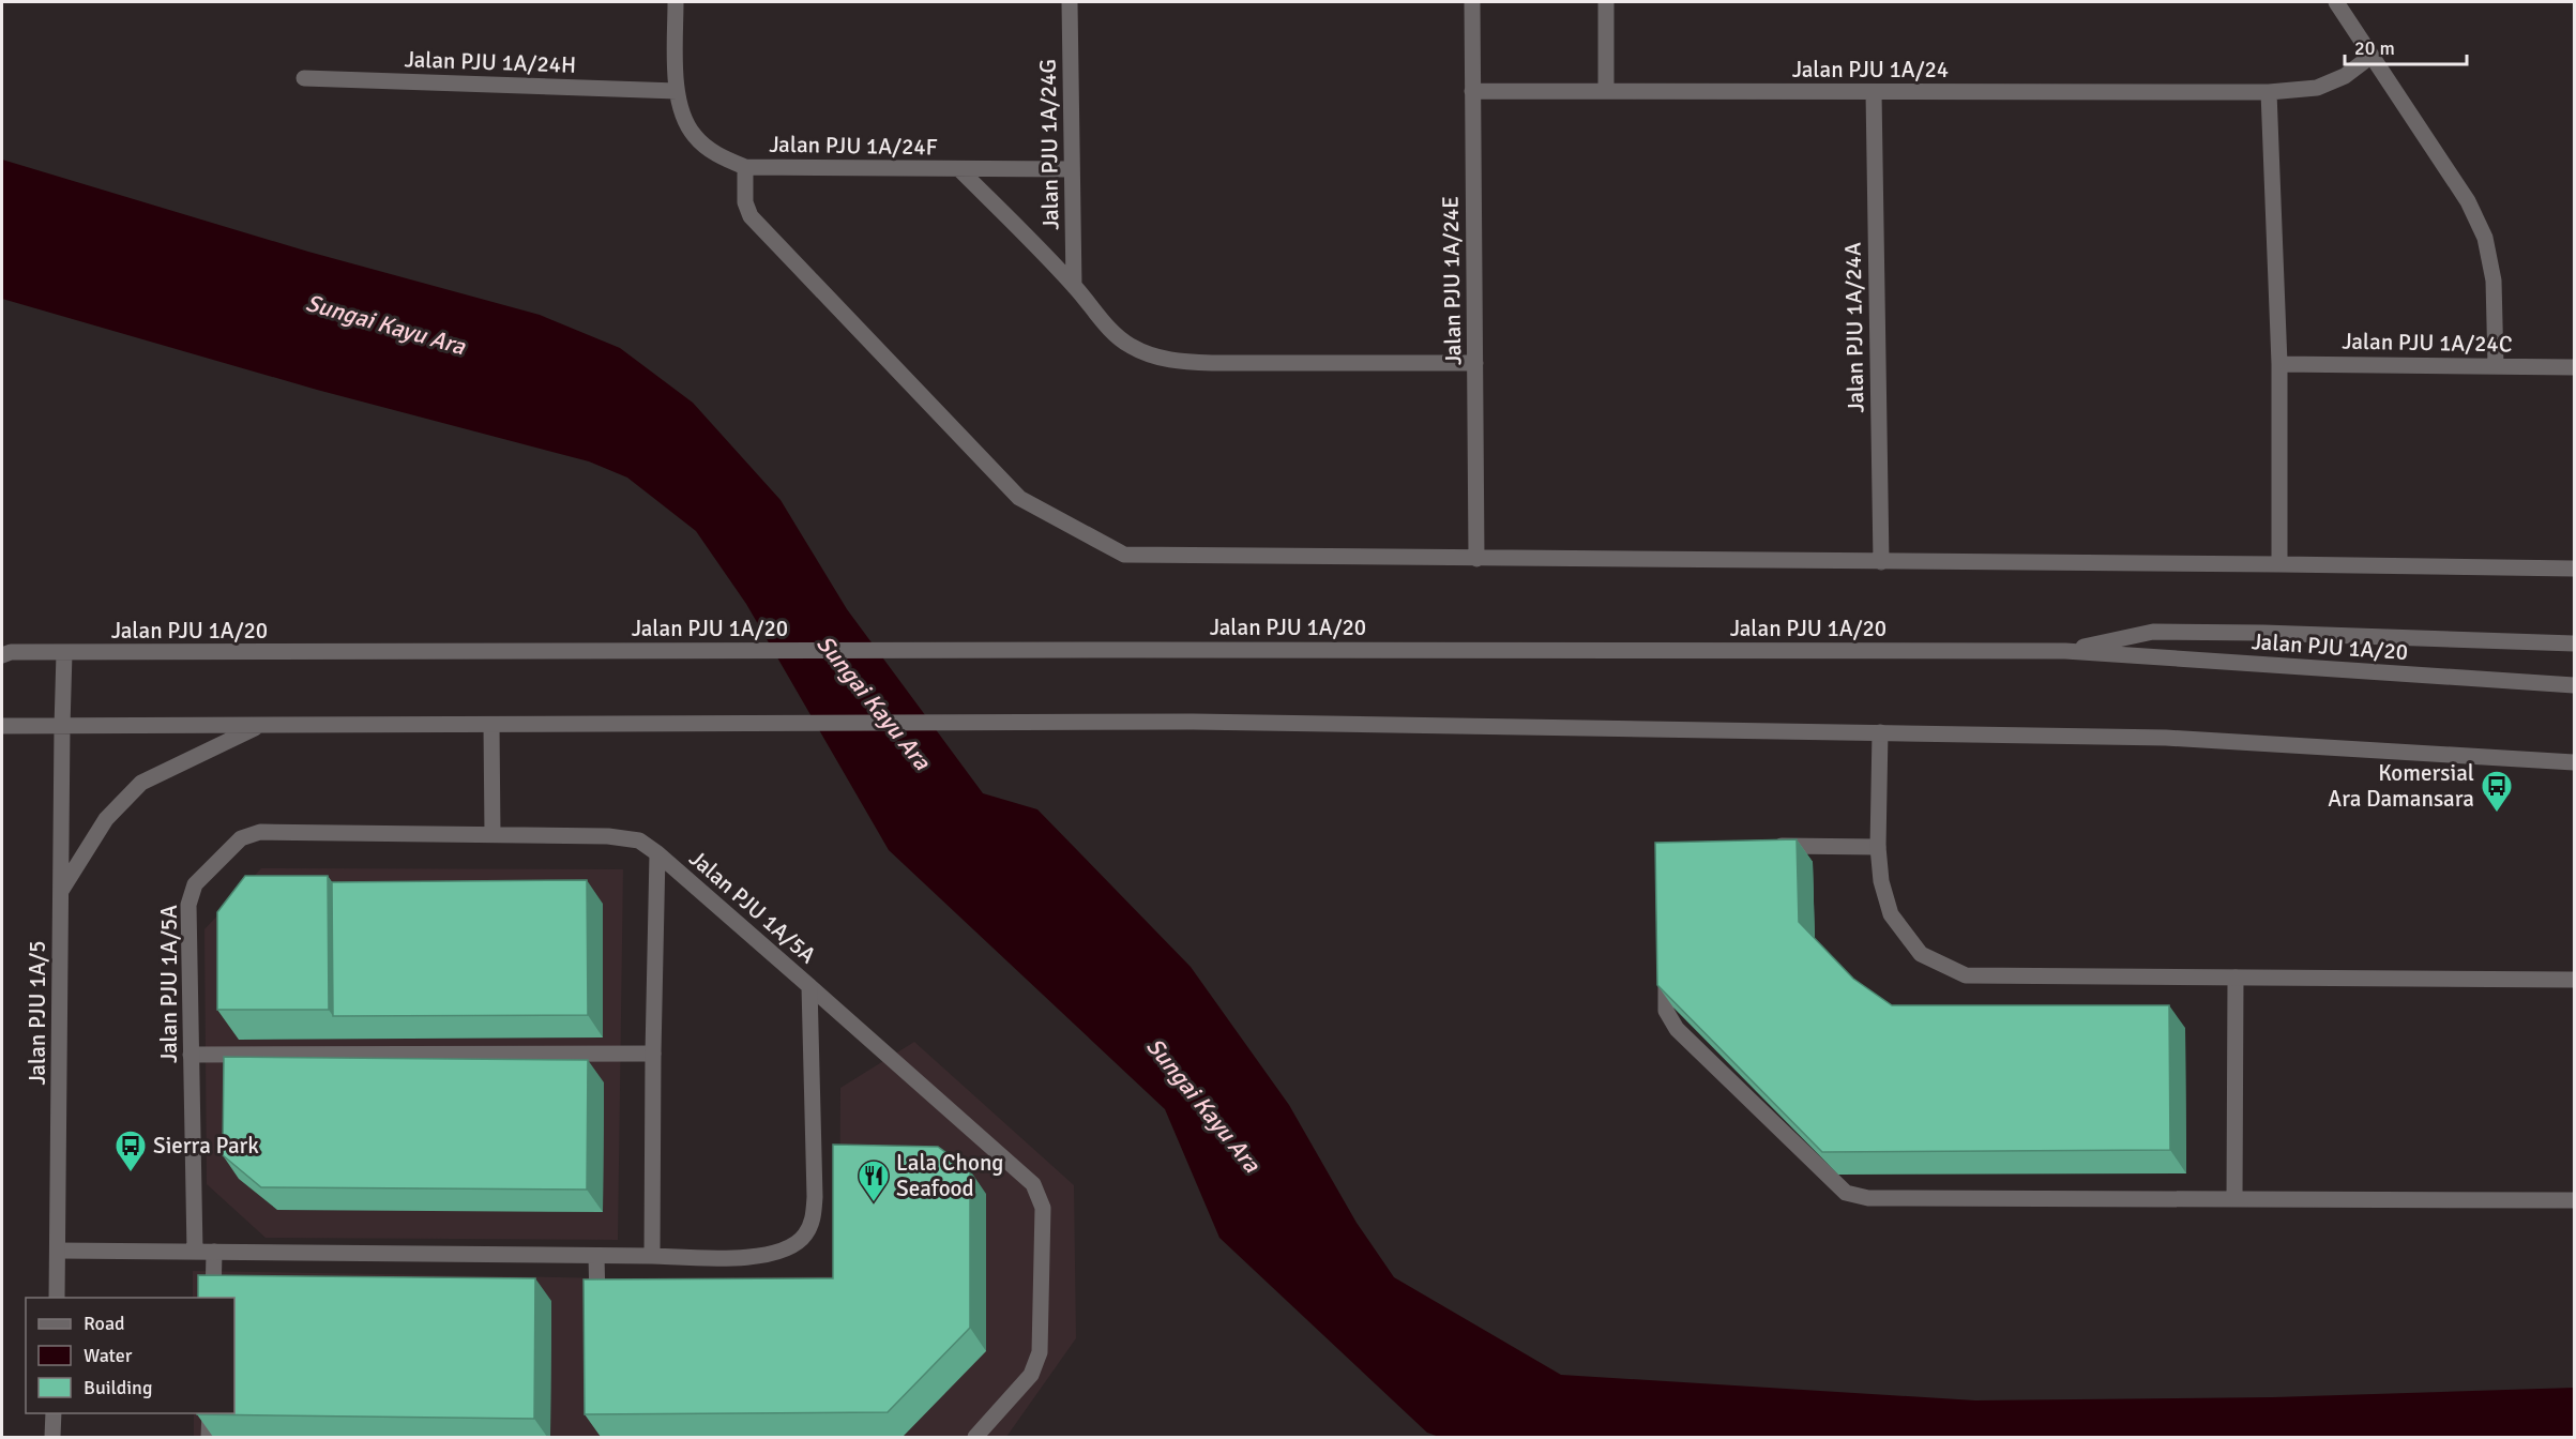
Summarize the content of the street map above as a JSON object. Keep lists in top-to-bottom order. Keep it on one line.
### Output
{"streets":{"street":["Jalan PJU 1A/24H","Jalan PJU 1A/24","Jalan PJU 1A/24G","Jalan PJU 1A/24F","Jalan PJU 1A/24E","Jalan PJU 1A/24A","Jalan PJU 1A/24C","Jalan PJU 1A/20","Jalan PJU 1A/5A","Jalan PJU 1A/5"]},"crossings":[["Jalan PJU 1A/24H","Jalan PJU 1A/24F"],["Jalan PJU 1A/24","Jalan PJU 1A/24E"],["Jalan PJU 1A/24","Jalan PJU 1A/24A"],["Jalan PJU 1A/24G","Jalan PJU 1A/24F"],["Jalan PJU 1A/20","Jalan PJU 1A/5"]],"water":["Sungai Kayu Ara"],"places":{"bus stop":["Komersial Ara Damansara","Sierra Park"],"restaurant":["Lala Chong Seafood"]},"legend":["Road","Water","Building"],"scale_bar":"20 m"}
